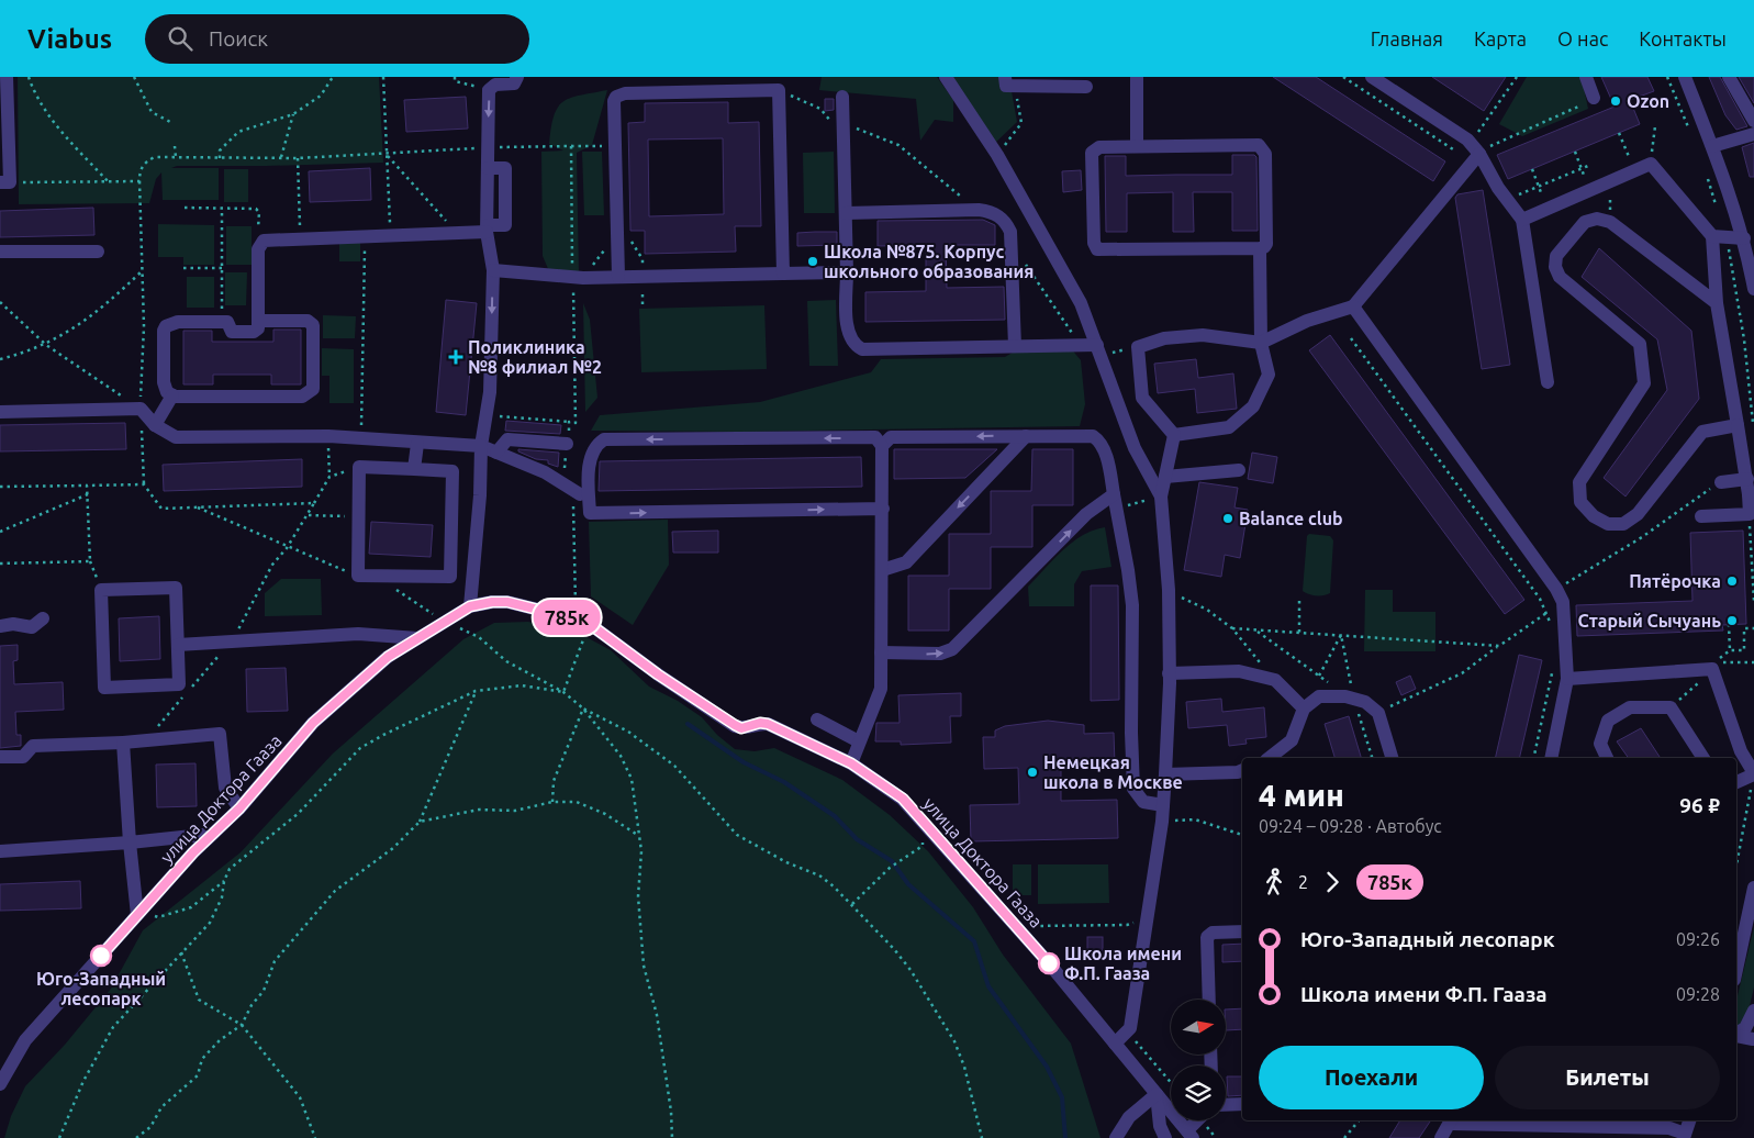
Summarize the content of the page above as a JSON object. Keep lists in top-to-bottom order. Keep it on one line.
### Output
{"streets":{"street":["улица Доктора Гааза"]},"places":{"other":["Ozon","Школа №875. Корпус школьного образования","Balance club","Пятёрочка","Старый Сычуань","Немецкая школа в Москве","Юго-Западный лесопарк","Школа имени Ф.П. Гааза"],"health":["Поликлиника №8 филиал №2"]},"lines":["bus line 785к"],"north":"right","page":{"header":"Viabus","search":"Поиск","nav":["Главная","Карта","О нас","Контакты"],"on_map":"785к","heading":["4 мин","09:24 – 09:28 · Автобус","96 ₽"],"legs":["2","785к"],"list":[{"name":"Юго-Западный лесопарк","value":"09:26"},{"name":"Школа имени Ф.П. Гааза","value":"09:28"}],"buttons":["Поехали","Билеты"]}}
